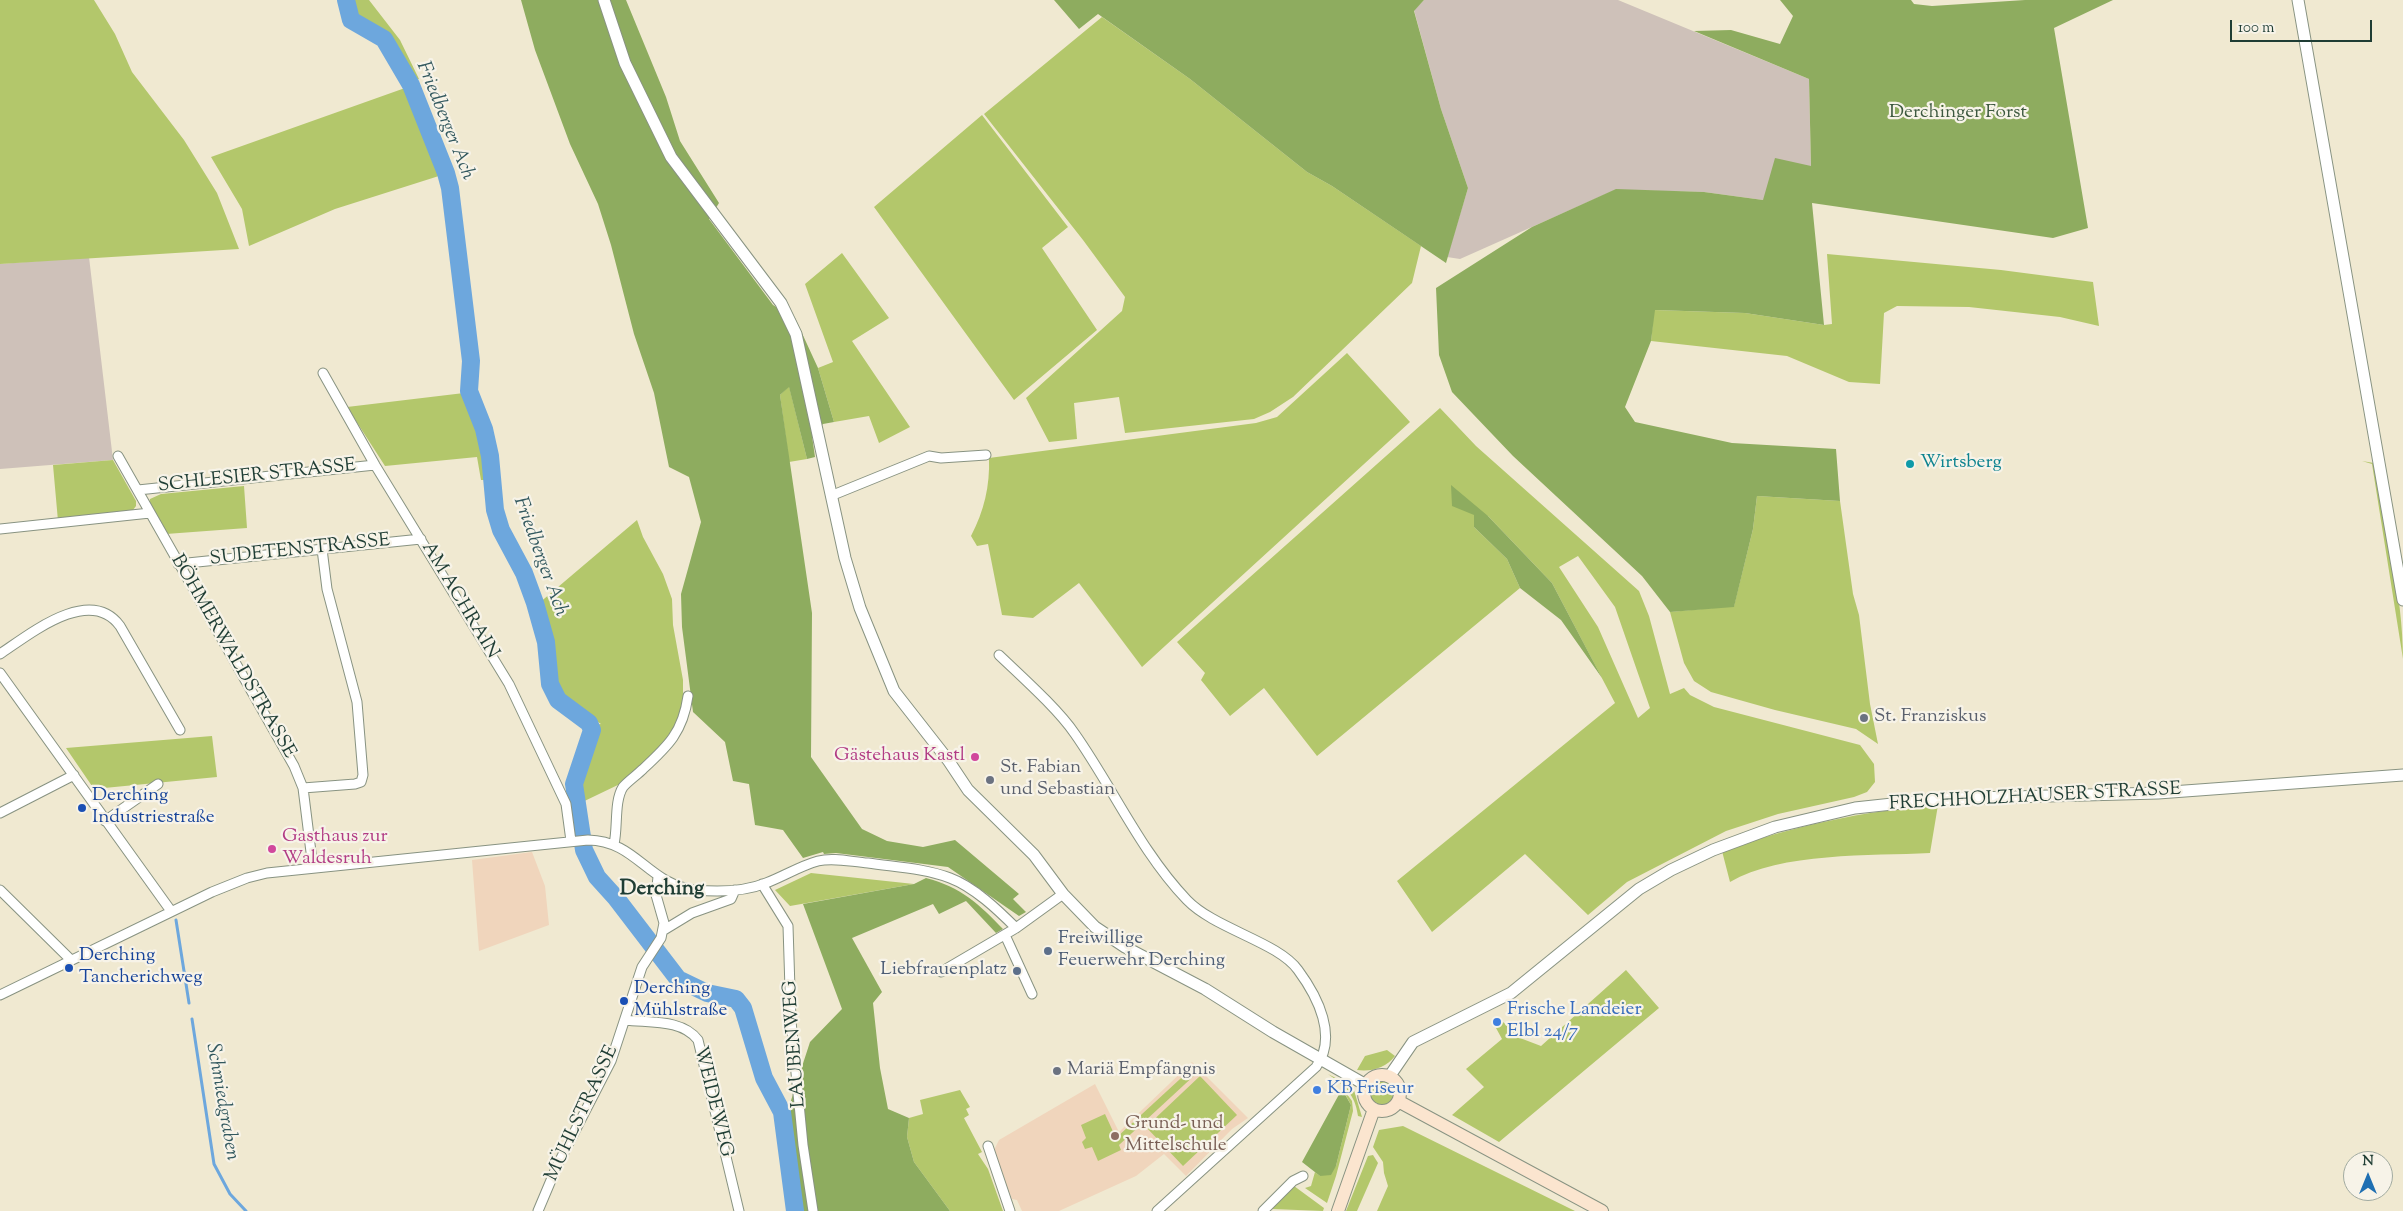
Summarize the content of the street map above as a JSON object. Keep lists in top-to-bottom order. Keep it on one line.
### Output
{"streets":{"street":["SCHLESIER STRASSE","SUDETENSTRASSE","AM ACHRAIN","BÖHMERWALDSTRASSE","FRECHHOLZHAUSER STRASSE","LAUBENWEG","WEIDEWEG","MÜHLSTRASSE"]},"crossings":[["SCHLESIER STRASSE","AM ACHRAIN"],["SCHLESIER STRASSE","BÖHMERWALDSTRASSE"],["SUDETENSTRASSE","AM ACHRAIN"],["SUDETENSTRASSE","BÖHMERWALDSTRASSE"],["WEIDEWEG","MÜHLSTRASSE"]],"districts":["Derching"],"water":["Friedberger Ach","Schmiedgraben"],"parks":["Derchinger Forst"],"places":["Wirtsberg","St. Franziskus","Gästehaus Kastl","St. Fabian und Sebastian","Derching Industriestraße","Gasthaus zur Waldesruh","Freiwillige Feuerwehr Derching","Derching Tancherichweg","Liebfrauenplatz","Derching Mühlstraße","Frische Landeier Elbl 24/7","Mariä Empfängnis","KB Friseur","Grund- und Mittelschule"],"scale_bar":"100 m","north":"top"}
